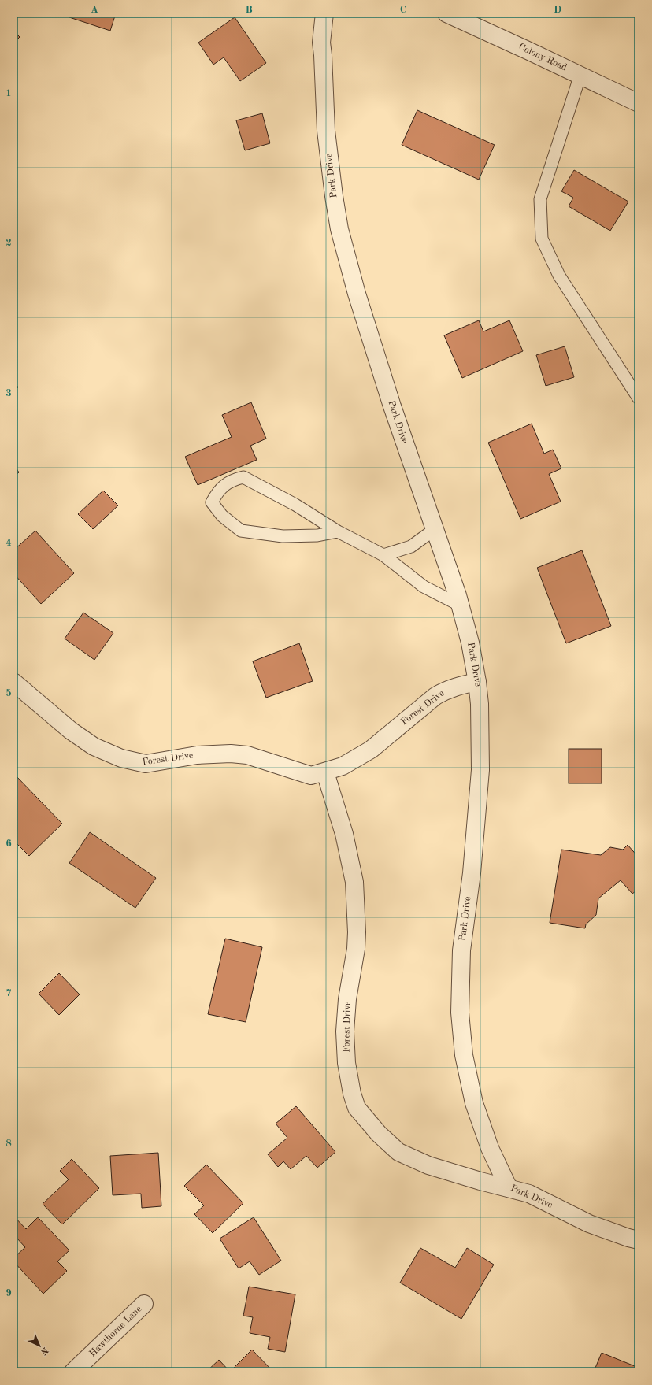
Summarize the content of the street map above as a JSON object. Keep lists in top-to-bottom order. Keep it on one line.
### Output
{"streets":{"street":["Colony Road","Park Drive","Forest Drive","Hawthorne Lane"]},"crossings":[["Park Drive","Forest Drive"]],"north":"bottom right","grid":{"columns":["A","B","C","D"],"rows":["1","2","3","4","5","6","7","8","9"]}}
